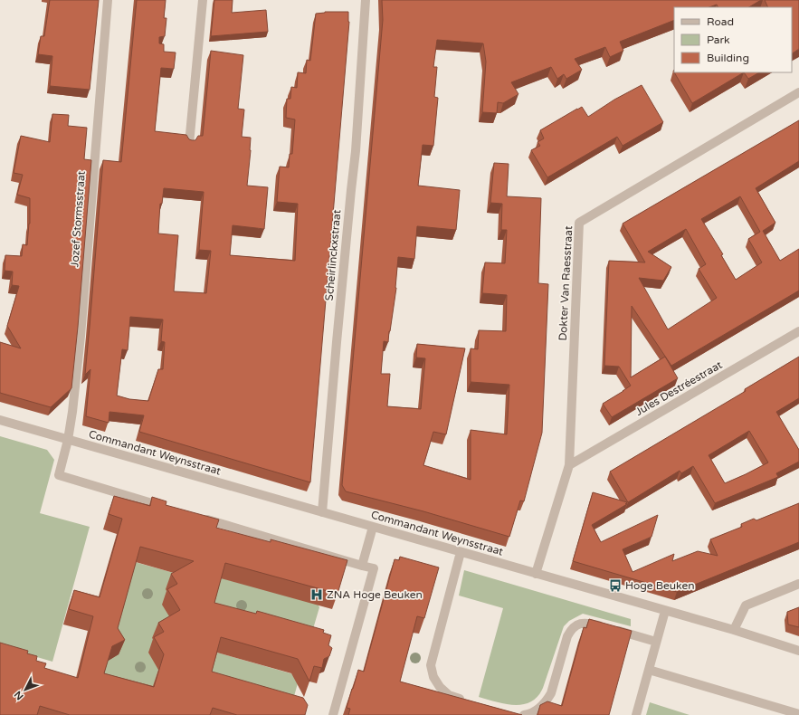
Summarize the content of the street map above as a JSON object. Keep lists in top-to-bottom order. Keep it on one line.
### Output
{"streets":{"street":["Jozef Stormsstraat","Scheirlinckxstraat","Dokter Van Raesstraat","Jules Destréestraat","Commandant Weynsstraat"]},"crossings":[["Jozef Stormsstraat","Commandant Weynsstraat"],["Scheirlinckxstraat","Commandant Weynsstraat"],["Dokter Van Raesstraat","Jules Destréestraat"],["Dokter Van Raesstraat","Commandant Weynsstraat"]],"places":{"bus stop":["Hoge Beuken"],"hospital":["ZNA Hoge Beuken"]},"legend":["Road","Park","Building"],"north":"bottom left"}
